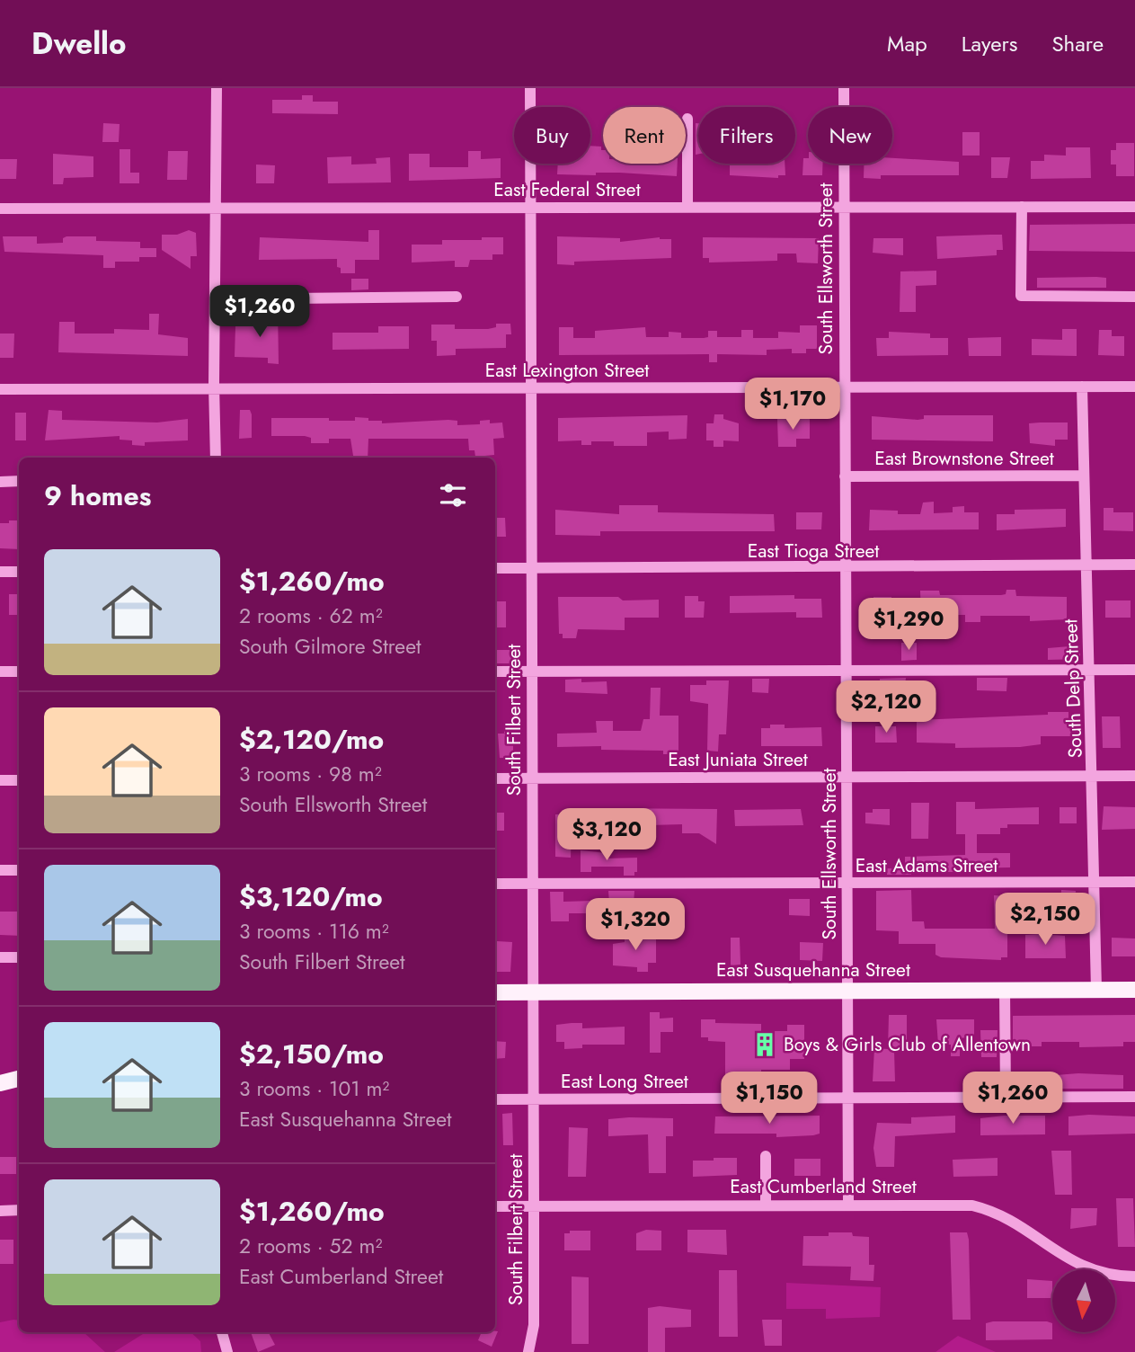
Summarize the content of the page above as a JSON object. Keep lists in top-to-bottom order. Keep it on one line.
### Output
{"streets":{"main road":["East Susquehanna Street"],"street":["East Federal Street","South Ellsworth Street","East Lexington Street","East Brownstone Street","East Tioga Street","South Delp Street","South Filbert Street","East Juniata Street","East Adams Street","East Long Street","East Cumberland Street"]},"crossings":[["East Federal Street","South Ellsworth Street"],["East Federal Street","South Filbert Street"],["South Ellsworth Street","East Lexington Street"],["South Ellsworth Street","East Brownstone Street"],["South Ellsworth Street","East Tioga Street"],["South Ellsworth Street","East Juniata Street"],["South Ellsworth Street","East Adams Street"],["South Ellsworth Street","East Susquehanna Street"],["South Ellsworth Street","East Long Street"],["South Ellsworth Street","East Cumberland Street"],["East Lexington Street","South Delp Street"],["East Lexington Street","South Filbert Street"],["East Brownstone Street","South Delp Street"],["East Tioga Street","South Delp Street"],["East Tioga Street","South Filbert Street"],["South Delp Street","East Juniata Street"],["South Delp Street","East Adams Street"],["South Delp Street","East Susquehanna Street"],["South Filbert Street","East Juniata Street"],["South Filbert Street","East Adams Street"],["South Filbert Street","East Susquehanna Street"],["South Filbert Street","East Long Street"],["South Filbert Street","East Cumberland Street"]],"places":{"building":["Boys & Girls Club of Allentown"]},"north":"bottom","page":{"header":"Dwello","nav":["Map","Layers","Share"],"chip":["Buy","Rent","Filters","New"],"price":["$1,260","$1,170","$1,290","$2,120","$3,120","$2,150","$1,320","$1,150","$1,260"],"heading":"9 homes","list":[{"name":"$1,260/mo","note":"2 rooms · 62 m² · South Gilmore Street"},{"name":"$2,120/mo","note":"3 rooms · 98 m² · South Ellsworth Street"},{"name":"$3,120/mo","note":"3 rooms · 116 m² · South Filbert Street"},{"name":"$2,150/mo","note":"3 rooms · 101 m² · East Susquehanna Street"},{"name":"$1,260/mo","note":"2 rooms · 52 m² · East Cumberland Street"}]}}
